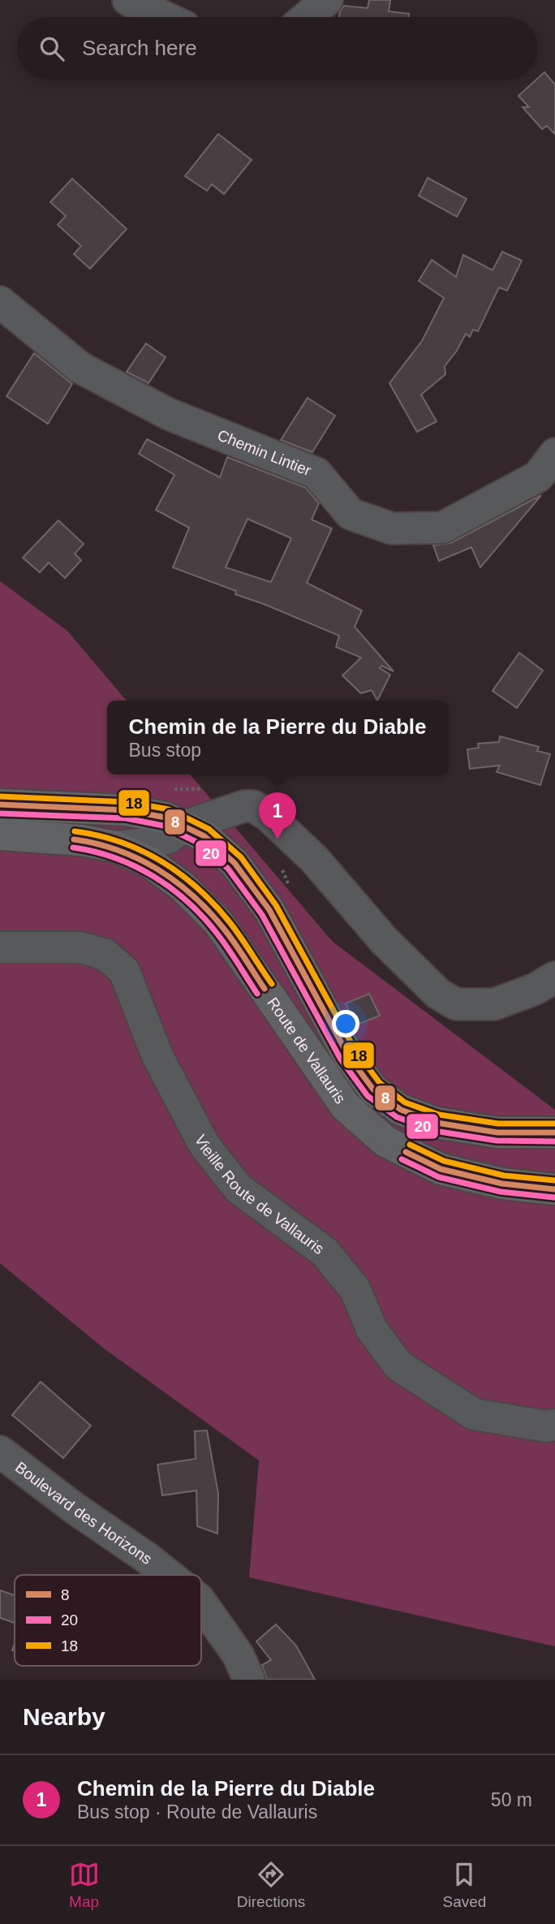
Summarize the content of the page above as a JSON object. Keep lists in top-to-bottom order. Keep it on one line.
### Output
{"streets":{"main road":["Route de Vallauris"],"street":["Chemin Lintier","Vieille Route de Vallauris","Boulevard des Horizons"]},"lines":["transit line 18","transit line 8","transit line 20"],"legend":["8","20","18"],"page":{"search":"Search here","popup":["Chemin de la Pierre du Diable","Bus stop"],"pins":"1","heading":"Nearby","list":[{"mark":"1","name":"Chemin de la Pierre du Diable","note":"Bus stop · Route de Vallauris","value":"50 m"}],"nav":["Map","Directions","Saved"]}}
